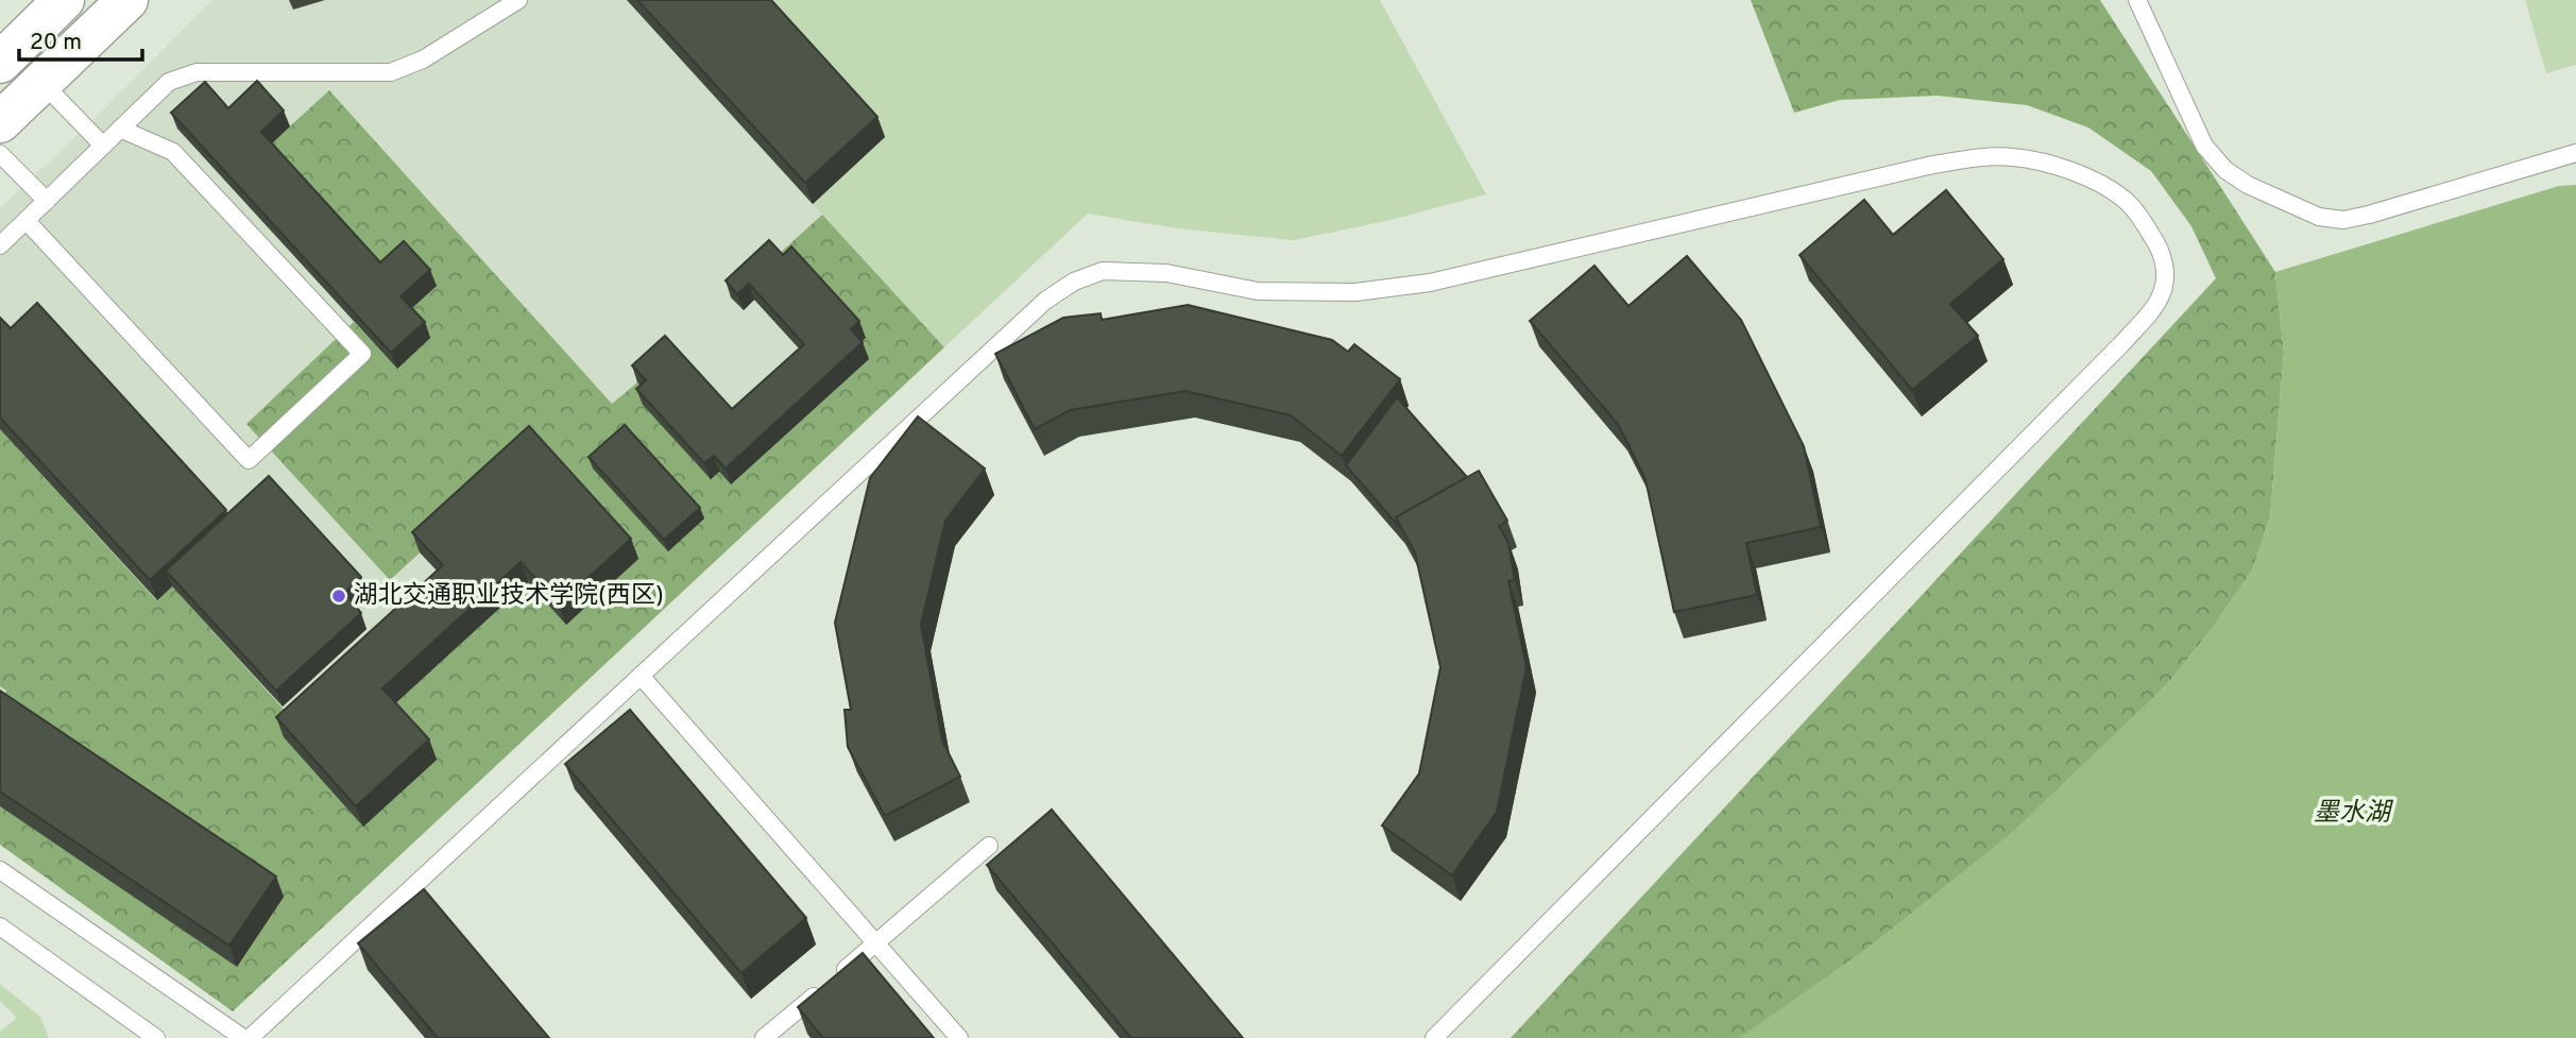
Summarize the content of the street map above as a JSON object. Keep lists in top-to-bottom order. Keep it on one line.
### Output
{"water":["墨水湖"],"places":["湖北交通职业技术学院(西区)"],"scale_bar":"20 m"}
